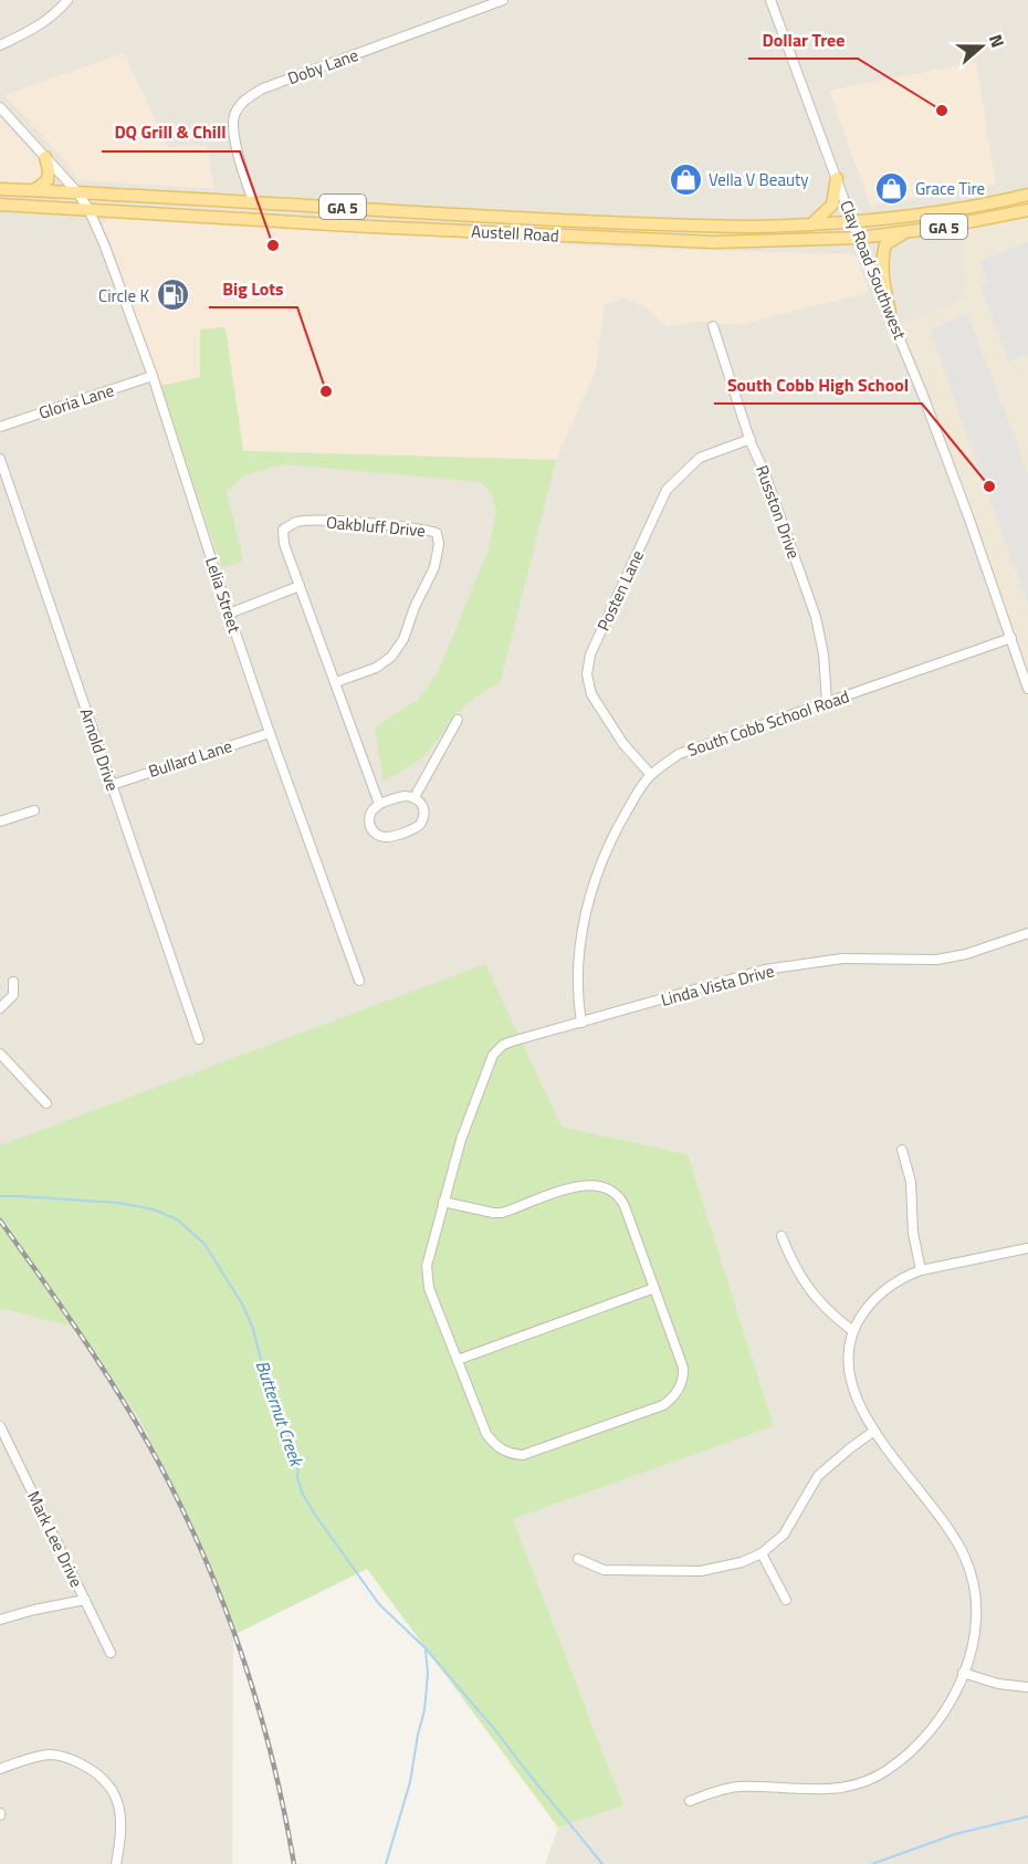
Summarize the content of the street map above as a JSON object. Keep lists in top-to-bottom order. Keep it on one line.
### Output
{"streets":{"main road":["GA 5","Austell Road"],"street":["Doby Lane","Clay Road Southwest","Gloria Lane","Russton Drive","Oakbluff Drive","Posten Lane","Lelia Street","South Cobb School Road","Arnold Drive","Bullard Lane","Linda Vista Drive","Mark Lee Drive"]},"crossings":[["Doby Lane","Austell Road"],["Austell Road","Clay Road Southwest"],["Austell Road","Lelia Street"],["Clay Road Southwest","South Cobb School Road"],["Gloria Lane","Lelia Street"],["Russton Drive","Posten Lane"],["Russton Drive","South Cobb School Road"],["Posten Lane","South Cobb School Road"],["Lelia Street","Bullard Lane"],["South Cobb School Road","Linda Vista Drive"],["Arnold Drive","Bullard Lane"]],"water":["Butternut Creek"],"places":{"other":["Dollar Tree","DQ Grill & Chill","Big Lots","South Cobb High School"],"shop":["Vella V Beauty","Grace Tire"],"fuel station":["Circle K"]},"north":"right"}
